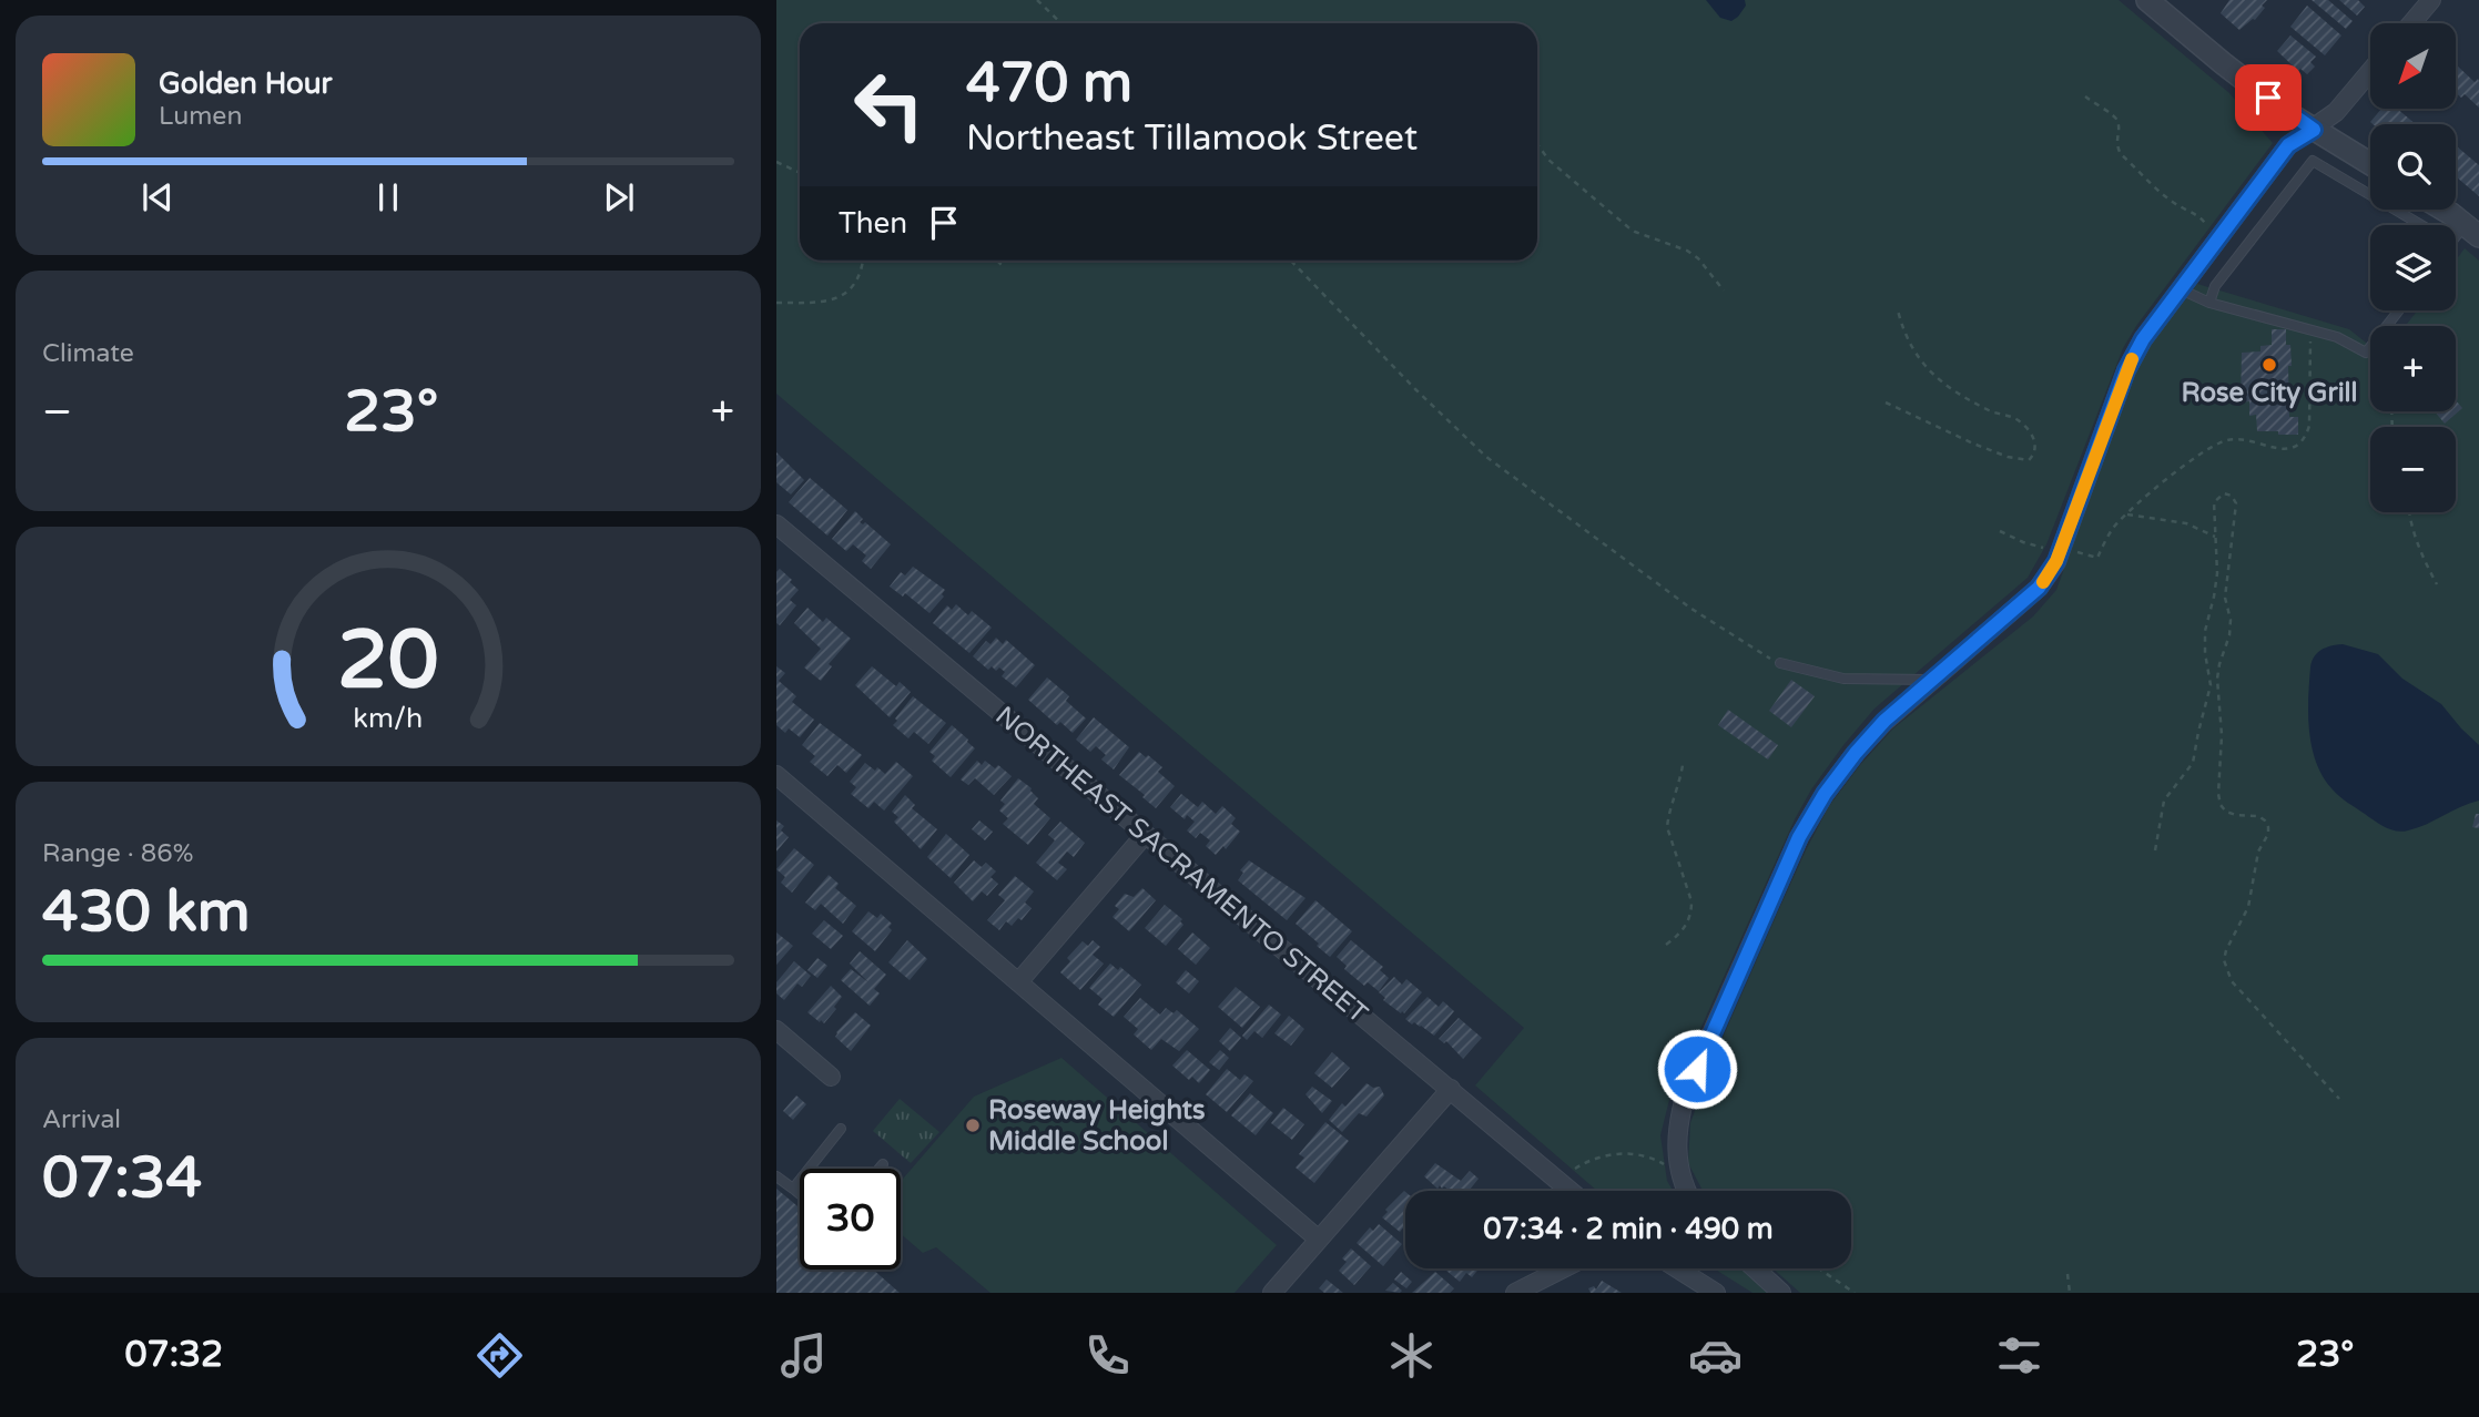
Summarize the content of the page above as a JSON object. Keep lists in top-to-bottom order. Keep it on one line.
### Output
{"streets":{"street":["NORTHEAST SACRAMENTO STREET"]},"places":["Rose City Grill","Roseway Heights Middle School"],"north":"bottom left","page":{"map_buttons":["+","−"],"turn":["470 m","Northeast Tillamook Street"],"song":["Golden Hour","Lumen"],"then":"Then","tile":["Climate",["Range · 86%","430 km"],["Arrival","07:34"]],"heat":["−","23°","+"],"limit":"30","trip":"07:34 · 2 min · 490 m","tabs":["07:32","23°"],"gauge":["20","km/h"]}}
